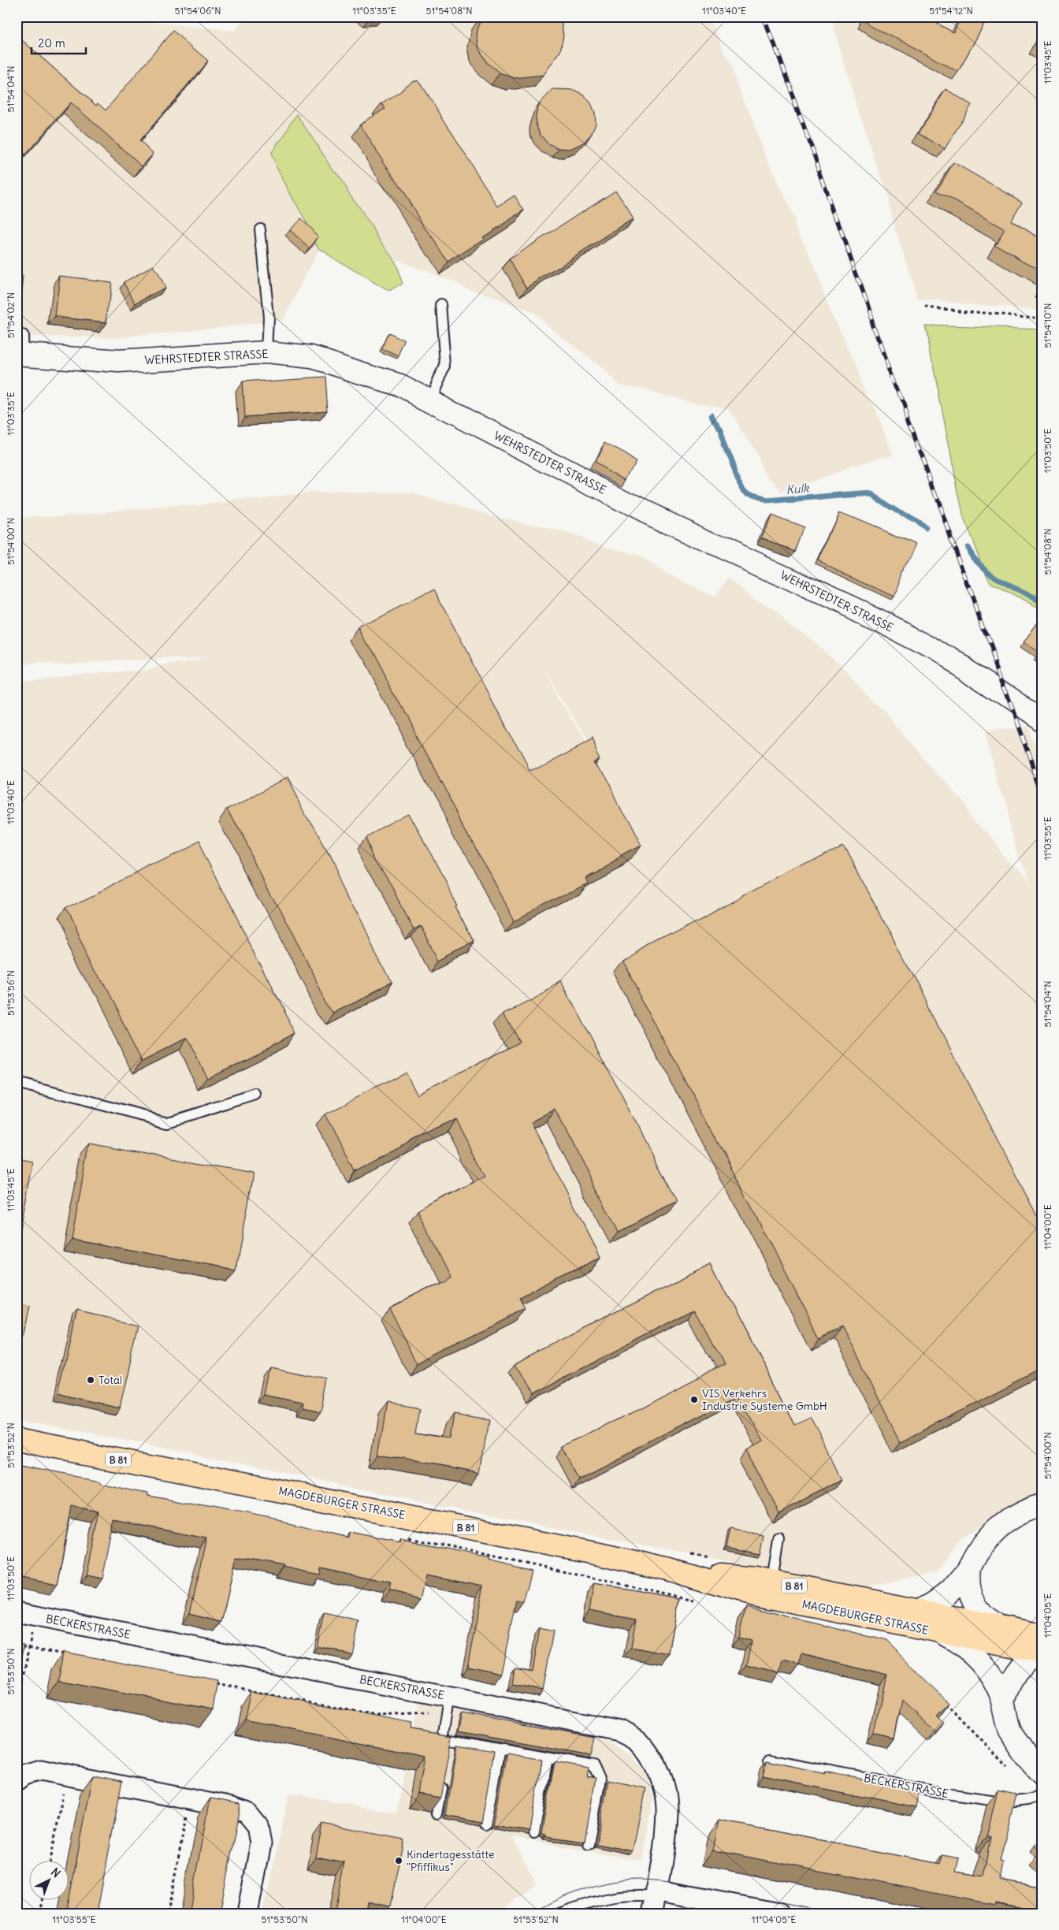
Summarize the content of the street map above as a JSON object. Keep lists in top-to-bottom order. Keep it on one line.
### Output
{"streets":{"main road":["B 81","MAGDEBURGER STRASSE"],"street":["WEHRSTEDTER STRASSE","BECKERSTRASSE"]},"water":["Kulk"],"places":["Total","VIS Verkehrs Industrie Systeme GmbH","Kindertagesstätte \"Pfiffikus\""],"scale_bar":"20 m","north":"top right","coordinates":["51°54'06\"N","11°03'35\"E","51°54'08\"N","11°03'40\"E","51°54'12\"N","11°03'45\"E","51°54'04\"N","51°54'02\"N","51°54'10\"N","11°03'50\"E","51°54'00\"N","11°03'55\"E","51°53'56\"N","11°04'00\"E","51°53'52\"N","11°04'05\"E","51°53'50\"N"]}
